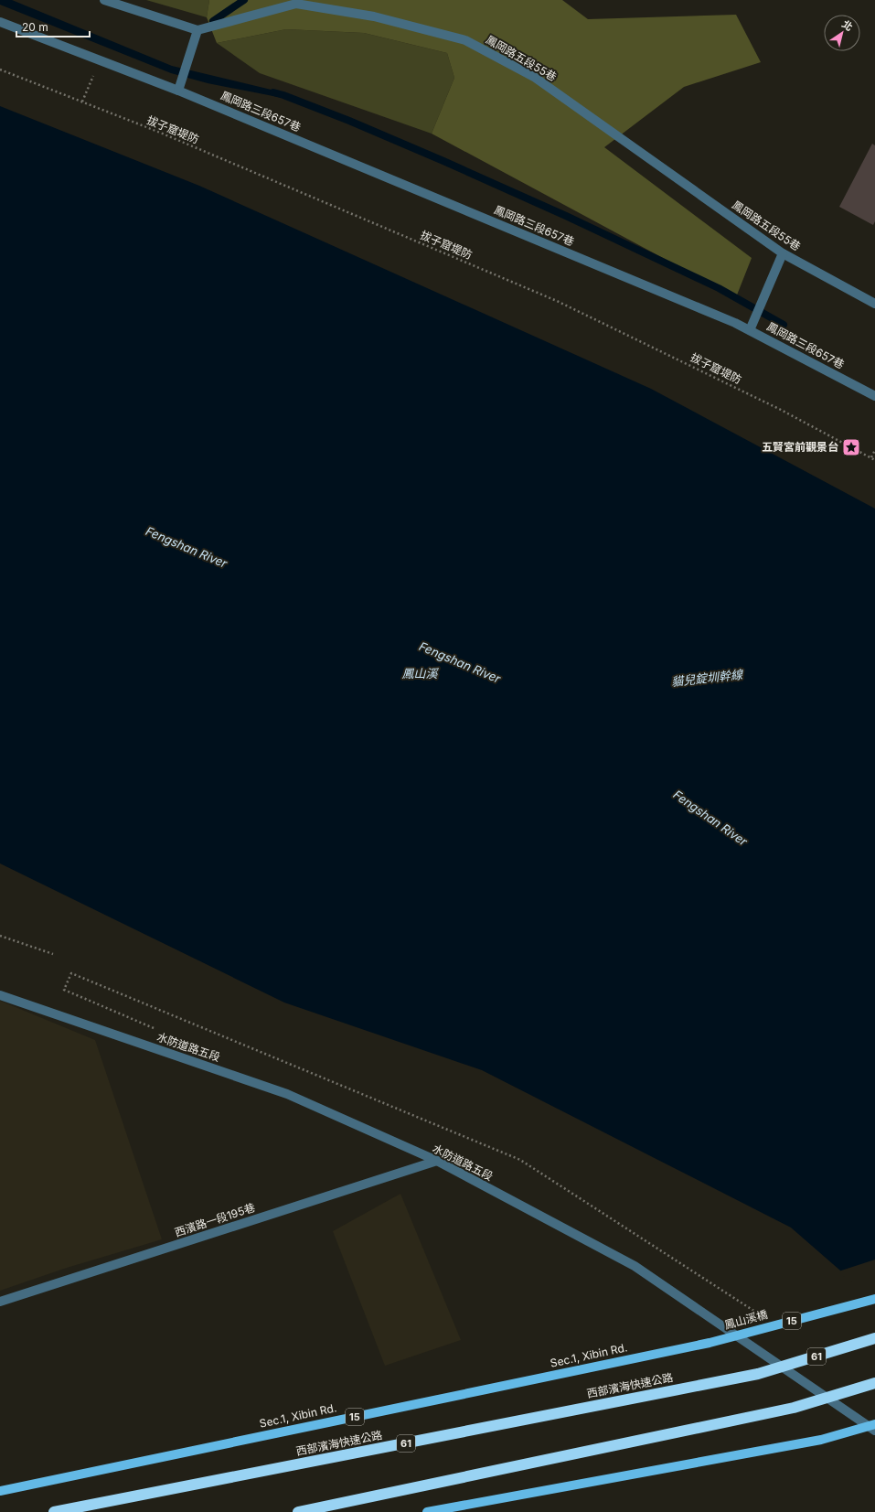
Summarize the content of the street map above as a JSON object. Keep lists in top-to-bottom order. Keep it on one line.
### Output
{"streets":{"highway":["61","西部濱海快速公路"],"main road":["鳳山溪橋","15","Sec.1, Xibin Rd."],"street":["鳳岡路五段55巷","鳳岡路三段657巷","水防道路五段","西濱路一段195巷"],"path":["拔子窟堤防"]},"crossings":[["水防道路五段","西濱路一段195巷"],["鳳山溪橋","Sec.1, Xibin Rd."]],"water":["Fengshan River","鳳山溪","貓兒錠圳幹線"],"places":{"place":["五賢宮前觀景台"]},"scale_bar":"20 m","north":"top right"}
